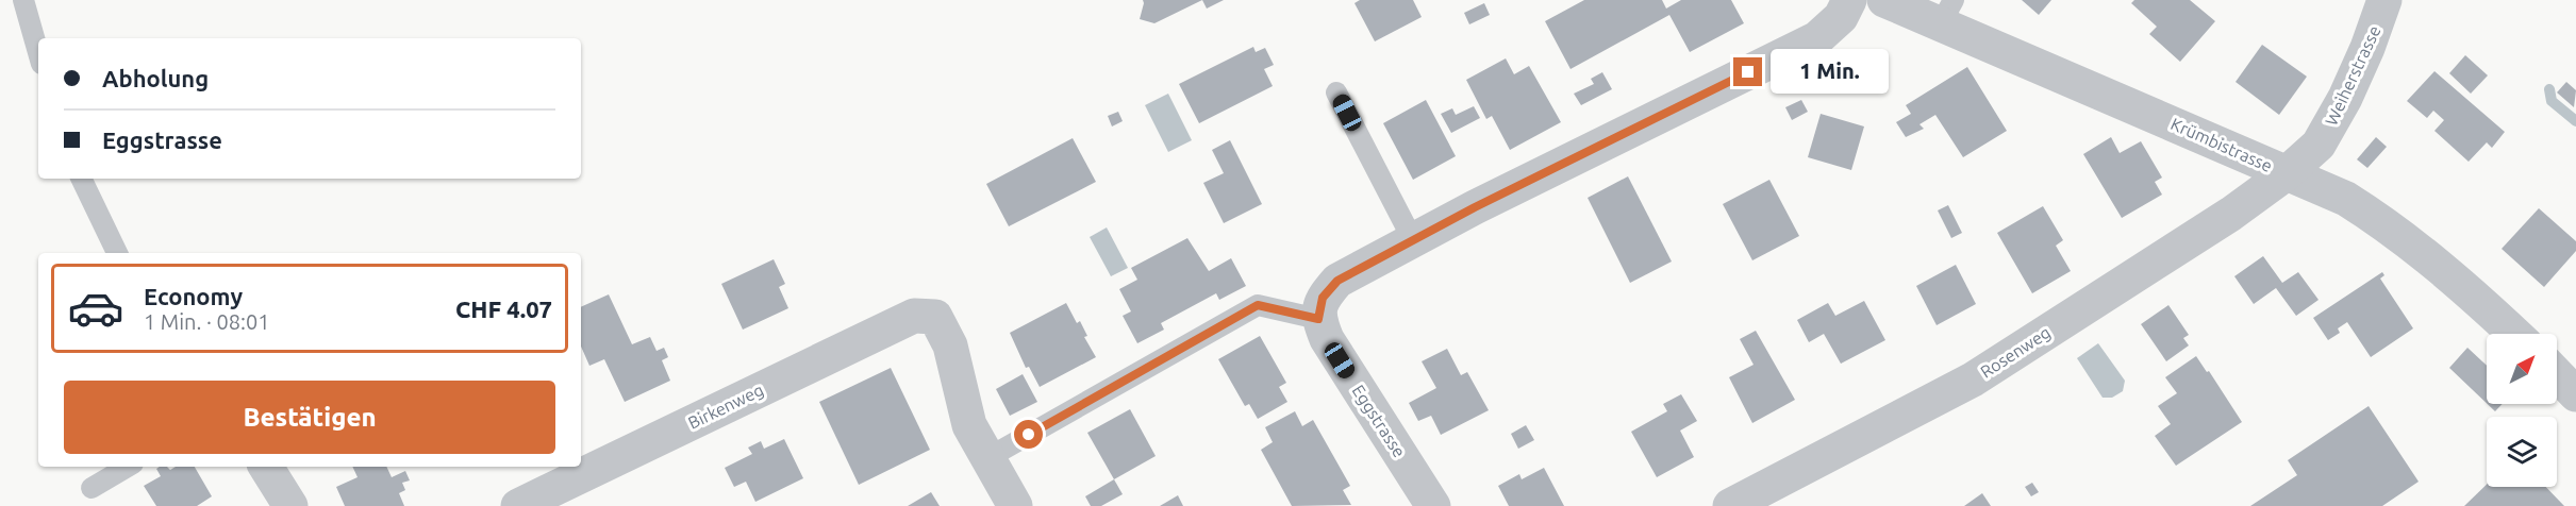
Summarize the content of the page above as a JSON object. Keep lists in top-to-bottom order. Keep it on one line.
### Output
{"streets":{"street":["Weiherstrasse","Krümbistrasse","Rosenweg","Birkenweg","Eggstrasse"]},"crossings":[["Weiherstrasse","Krümbistrasse"],["Weiherstrasse","Rosenweg"],["Krümbistrasse","Rosenweg"]],"north":"top right","page":{"banner":["Abholung","Eggstrasse"],"bubble":"1 Min.","list":[{"name":"Economy","note":"1 Min. · 08:01","value":"CHF 4.07"}],"buttons":"Bestätigen"}}
